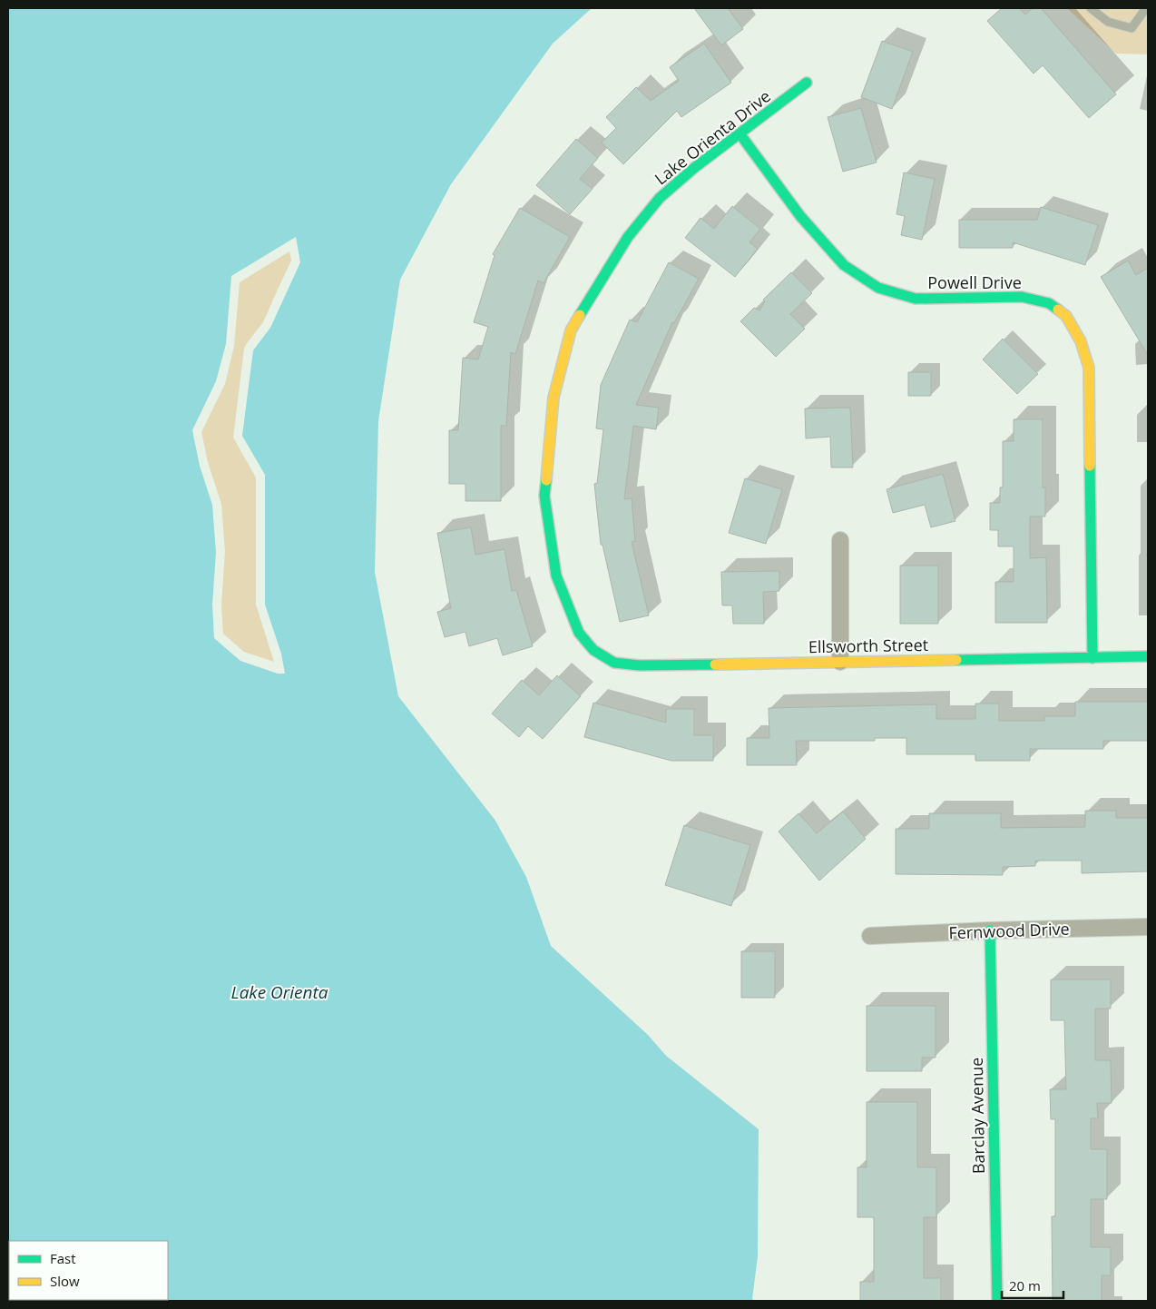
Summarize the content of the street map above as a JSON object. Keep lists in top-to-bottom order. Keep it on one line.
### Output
{"streets":{"street":["Lake Orienta Drive","Powell Drive","Ellsworth Street","Fernwood Drive","Barclay Avenue"]},"crossings":[["Lake Orienta Drive","Powell Drive"],["Lake Orienta Drive","Ellsworth Street"],["Powell Drive","Ellsworth Street"],["Fernwood Drive","Barclay Avenue"]],"water":["Lake Orienta"],"legend":["Fast","Slow"],"scale_bar":"20 m"}
